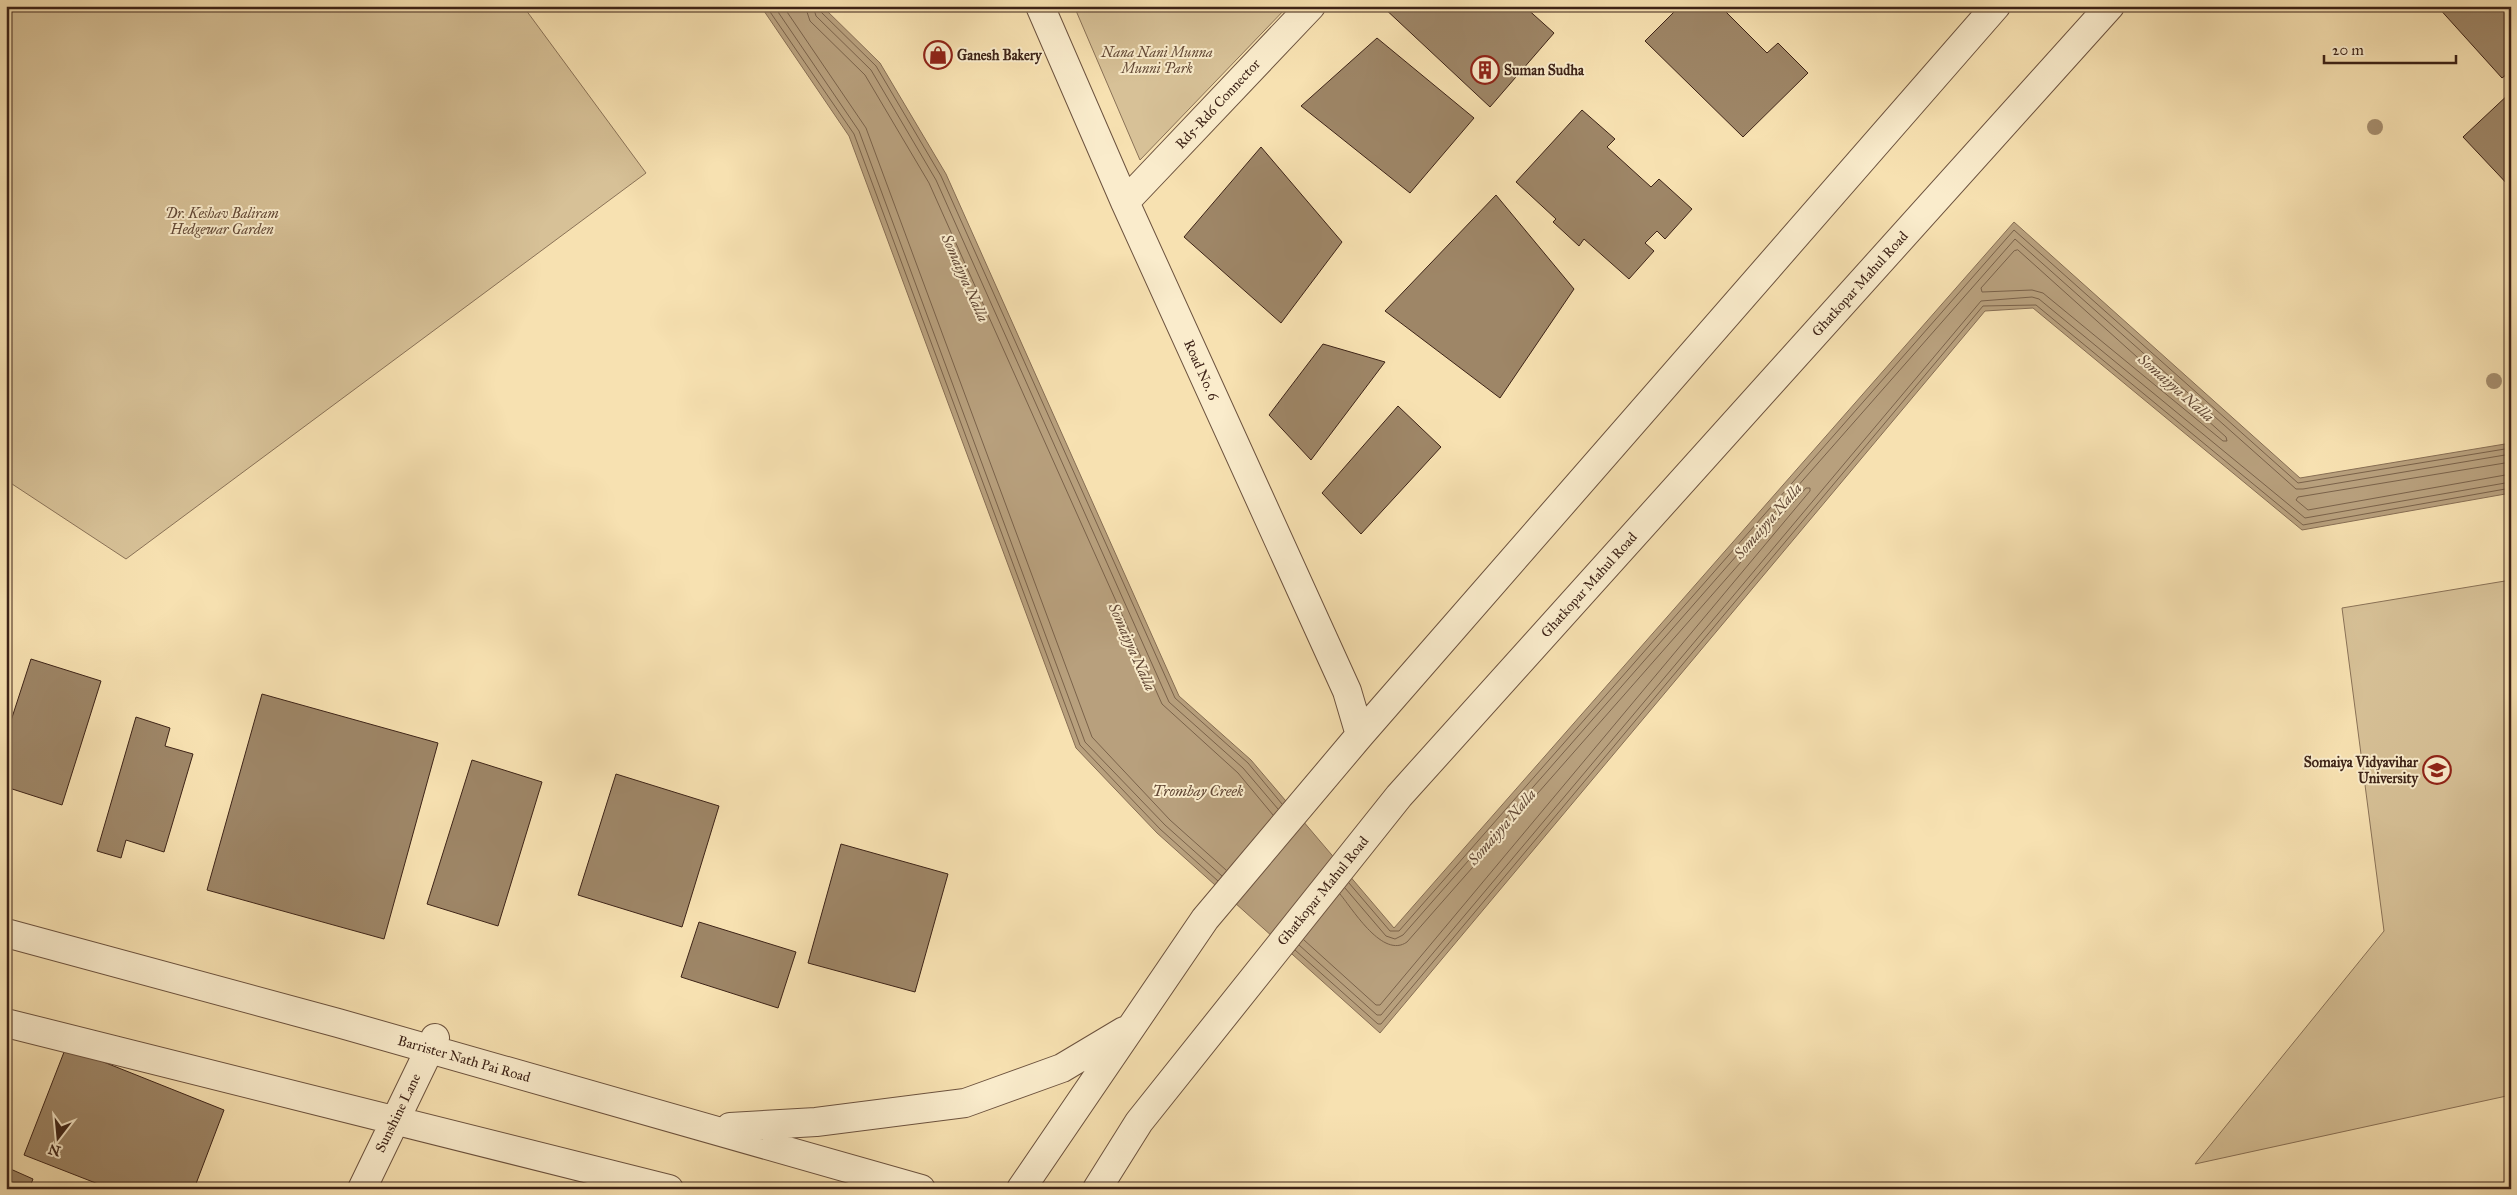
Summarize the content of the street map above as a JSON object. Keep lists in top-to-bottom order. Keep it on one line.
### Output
{"streets":{"street":["Rd5-Rd6 Connector","Ghatkopar Mahul Road","Road No. 6","Barrister Nath Pai Road","Sunshine Lane"]},"crossings":[["Rd5-Rd6 Connector","Road No. 6"],["Barrister Nath Pai Road","Sunshine Lane"]],"water":["Somaiyya Nalla","Trombay Creek"],"parks":["Nana Nani Munna Munni Park","Dr. Keshav Baliram Hedgewar Garden"],"places":{"shop":["Ganesh Bakery"],"building":["Suman Sudha"],"school or university":["Somaiya Vidyavihar University"]},"scale_bar":"20 m","north":"bottom"}
